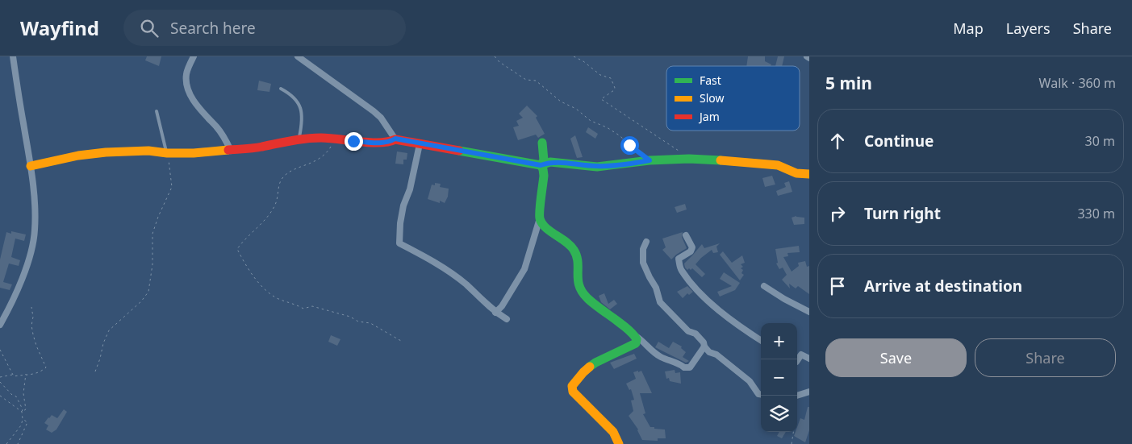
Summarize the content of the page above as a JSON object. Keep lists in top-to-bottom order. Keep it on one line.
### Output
{"legend":["Fast","Slow","Jam"],"page":{"header":"Wayfind","search":"Search here","nav":["Map","Layers","Share"],"heading":["5 min","Walk · 360 m"],"list":[["Continue","30 m"],["Turn right","330 m"],"Arrive at destination"],"map_buttons":["+","−"],"buttons":["Save","Share"]}}
